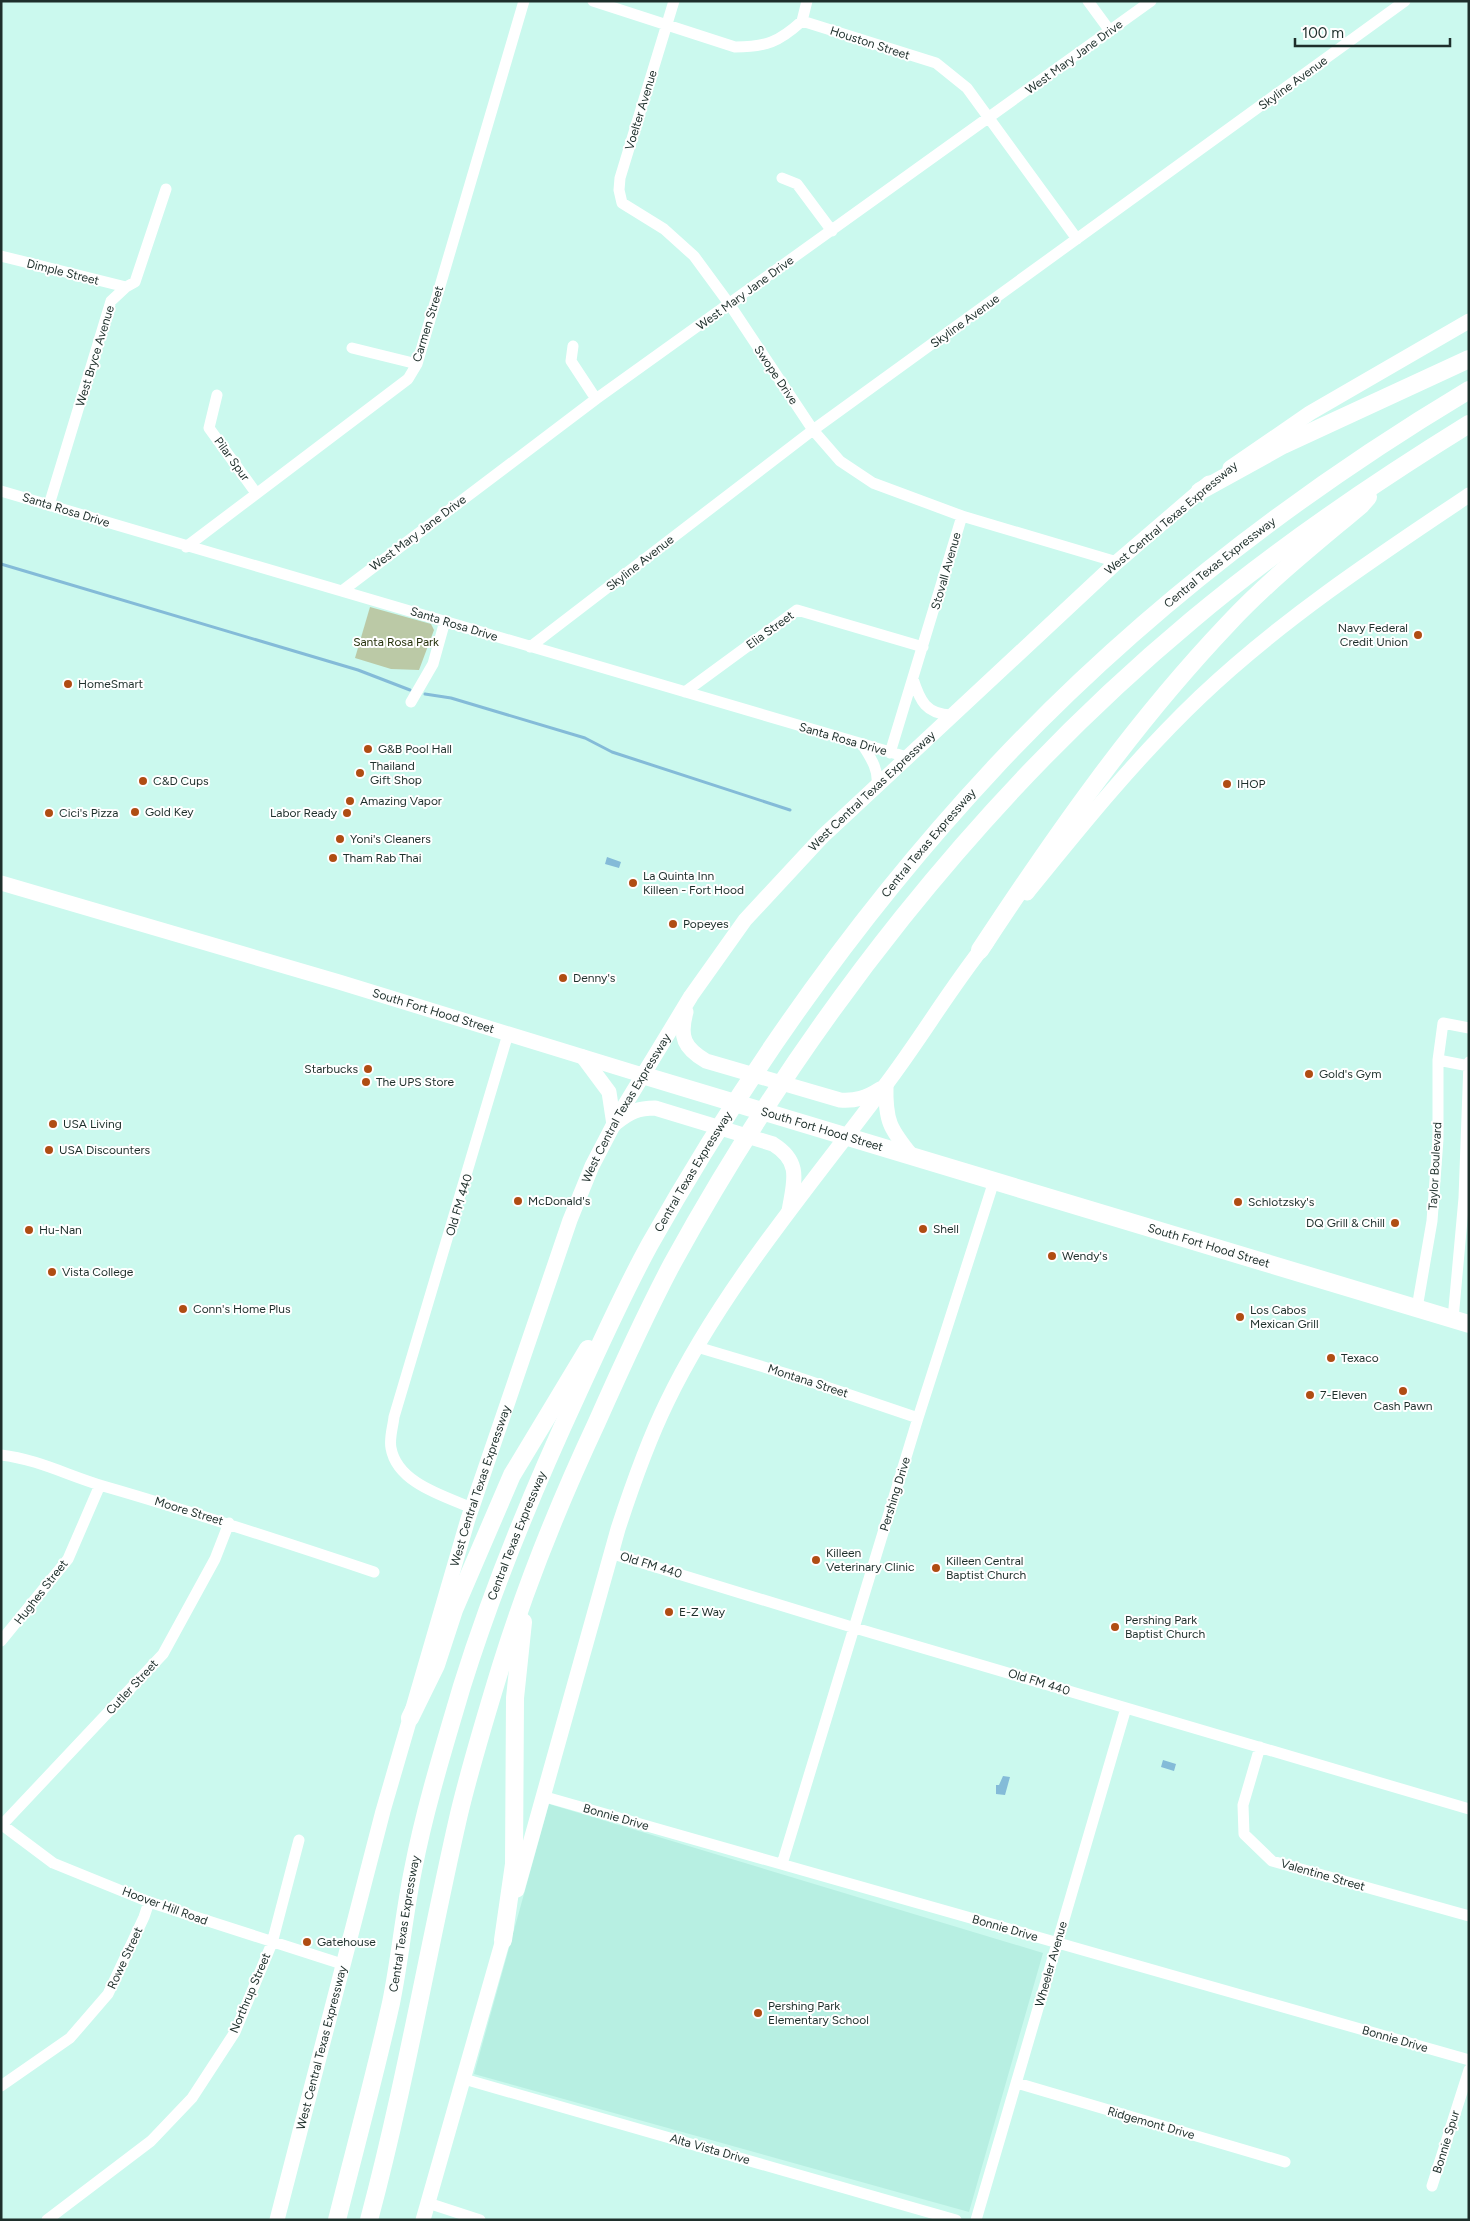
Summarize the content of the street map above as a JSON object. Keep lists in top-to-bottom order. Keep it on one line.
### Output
{"streets":{"highway":["Central Texas Expressway","South Fort Hood Street"],"main road":["West Central Texas Expressway"],"street":["Houston Street","West Mary Jane Drive","Skyline Avenue","Voelter Avenue","Dimple Street","Carmen Street","West Bryce Avenue","Swope Drive","Pilar Spur","Santa Rosa Drive","Stovall Avenue","Elia Street","Taylor Boulevard","Old FM 440","Montana Street","Pershing Drive","Moore Street","Hughes Street","Cutler Street","Bonnie Drive","Valentine Street","Hoover Hill Road","Rowe Street","Wheeler Avenue","Northrup Street","Ridgemont Drive","Bonnie Spur","Alta Vista Drive"]},"crossings":[["Houston Street","West Mary Jane Drive"],["Houston Street","Skyline Avenue"],["West Mary Jane Drive","Swope Drive"],["West Mary Jane Drive","Santa Rosa Drive"],["Skyline Avenue","Swope Drive"],["Skyline Avenue","Santa Rosa Drive"],["Voelter Avenue","Swope Drive"],["Dimple Street","West Bryce Avenue"],["Carmen Street","Pilar Spur"],["Carmen Street","Santa Rosa Drive"],["West Bryce Avenue","Santa Rosa Drive"],["Swope Drive","Stovall Avenue"],["Santa Rosa Drive","West Central Texas Expressway"],["Santa Rosa Drive","Stovall Avenue"],["Santa Rosa Drive","Elia Street"],["West Central Texas Expressway","Stovall Avenue"],["West Central Texas Expressway","South Fort Hood Street"],["West Central Texas Expressway","Old FM 440"],["West Central Texas Expressway","Hoover Hill Road"],["Stovall Avenue","Elia Street"],["South Fort Hood Street","Taylor Boulevard"],["South Fort Hood Street","Old FM 440"],["South Fort Hood Street","Pershing Drive"],["Old FM 440","Pershing Drive"],["Old FM 440","Valentine Street"],["Old FM 440","Wheeler Avenue"],["Montana Street","Pershing Drive"],["Pershing Drive","Bonnie Drive"],["Moore Street","Hughes Street"],["Moore Street","Cutler Street"],["Cutler Street","Hoover Hill Road"],["Bonnie Drive","Wheeler Avenue"],["Hoover Hill Road","Rowe Street"],["Hoover Hill Road","Northrup Street"],["Wheeler Avenue","Ridgemont Drive"]],"parks":["Santa Rosa Park"],"places":["Navy Federal Credit Union","HomeSmart","G&B Pool Hall","Thailand Gift Shop","C&D Cups","IHOP","Amazing Vapor","Gold Key","Cici's Pizza","Labor Ready","Yoni's Cleaners","Tham Rab Thai","La Quinta Inn Killeen - Fort Hood","Popeyes","Denny's","Starbucks","Gold's Gym","The UPS Store","USA Living","USA Discounters","McDonald's","Schlotzsky's","DQ Grill & Chill","Shell","Hu-Nan","Wendy's","Vista College","Conn's Home Plus","Los Cabos Mexican Grill","Texaco","Cash Pawn","7-Eleven","Killeen Veterinary Clinic","Killeen Central Baptist Church","E-Z Way","Pershing Park Baptist Church","Gatehouse","Pershing Park Elementary School"],"scale_bar":"100 m"}
